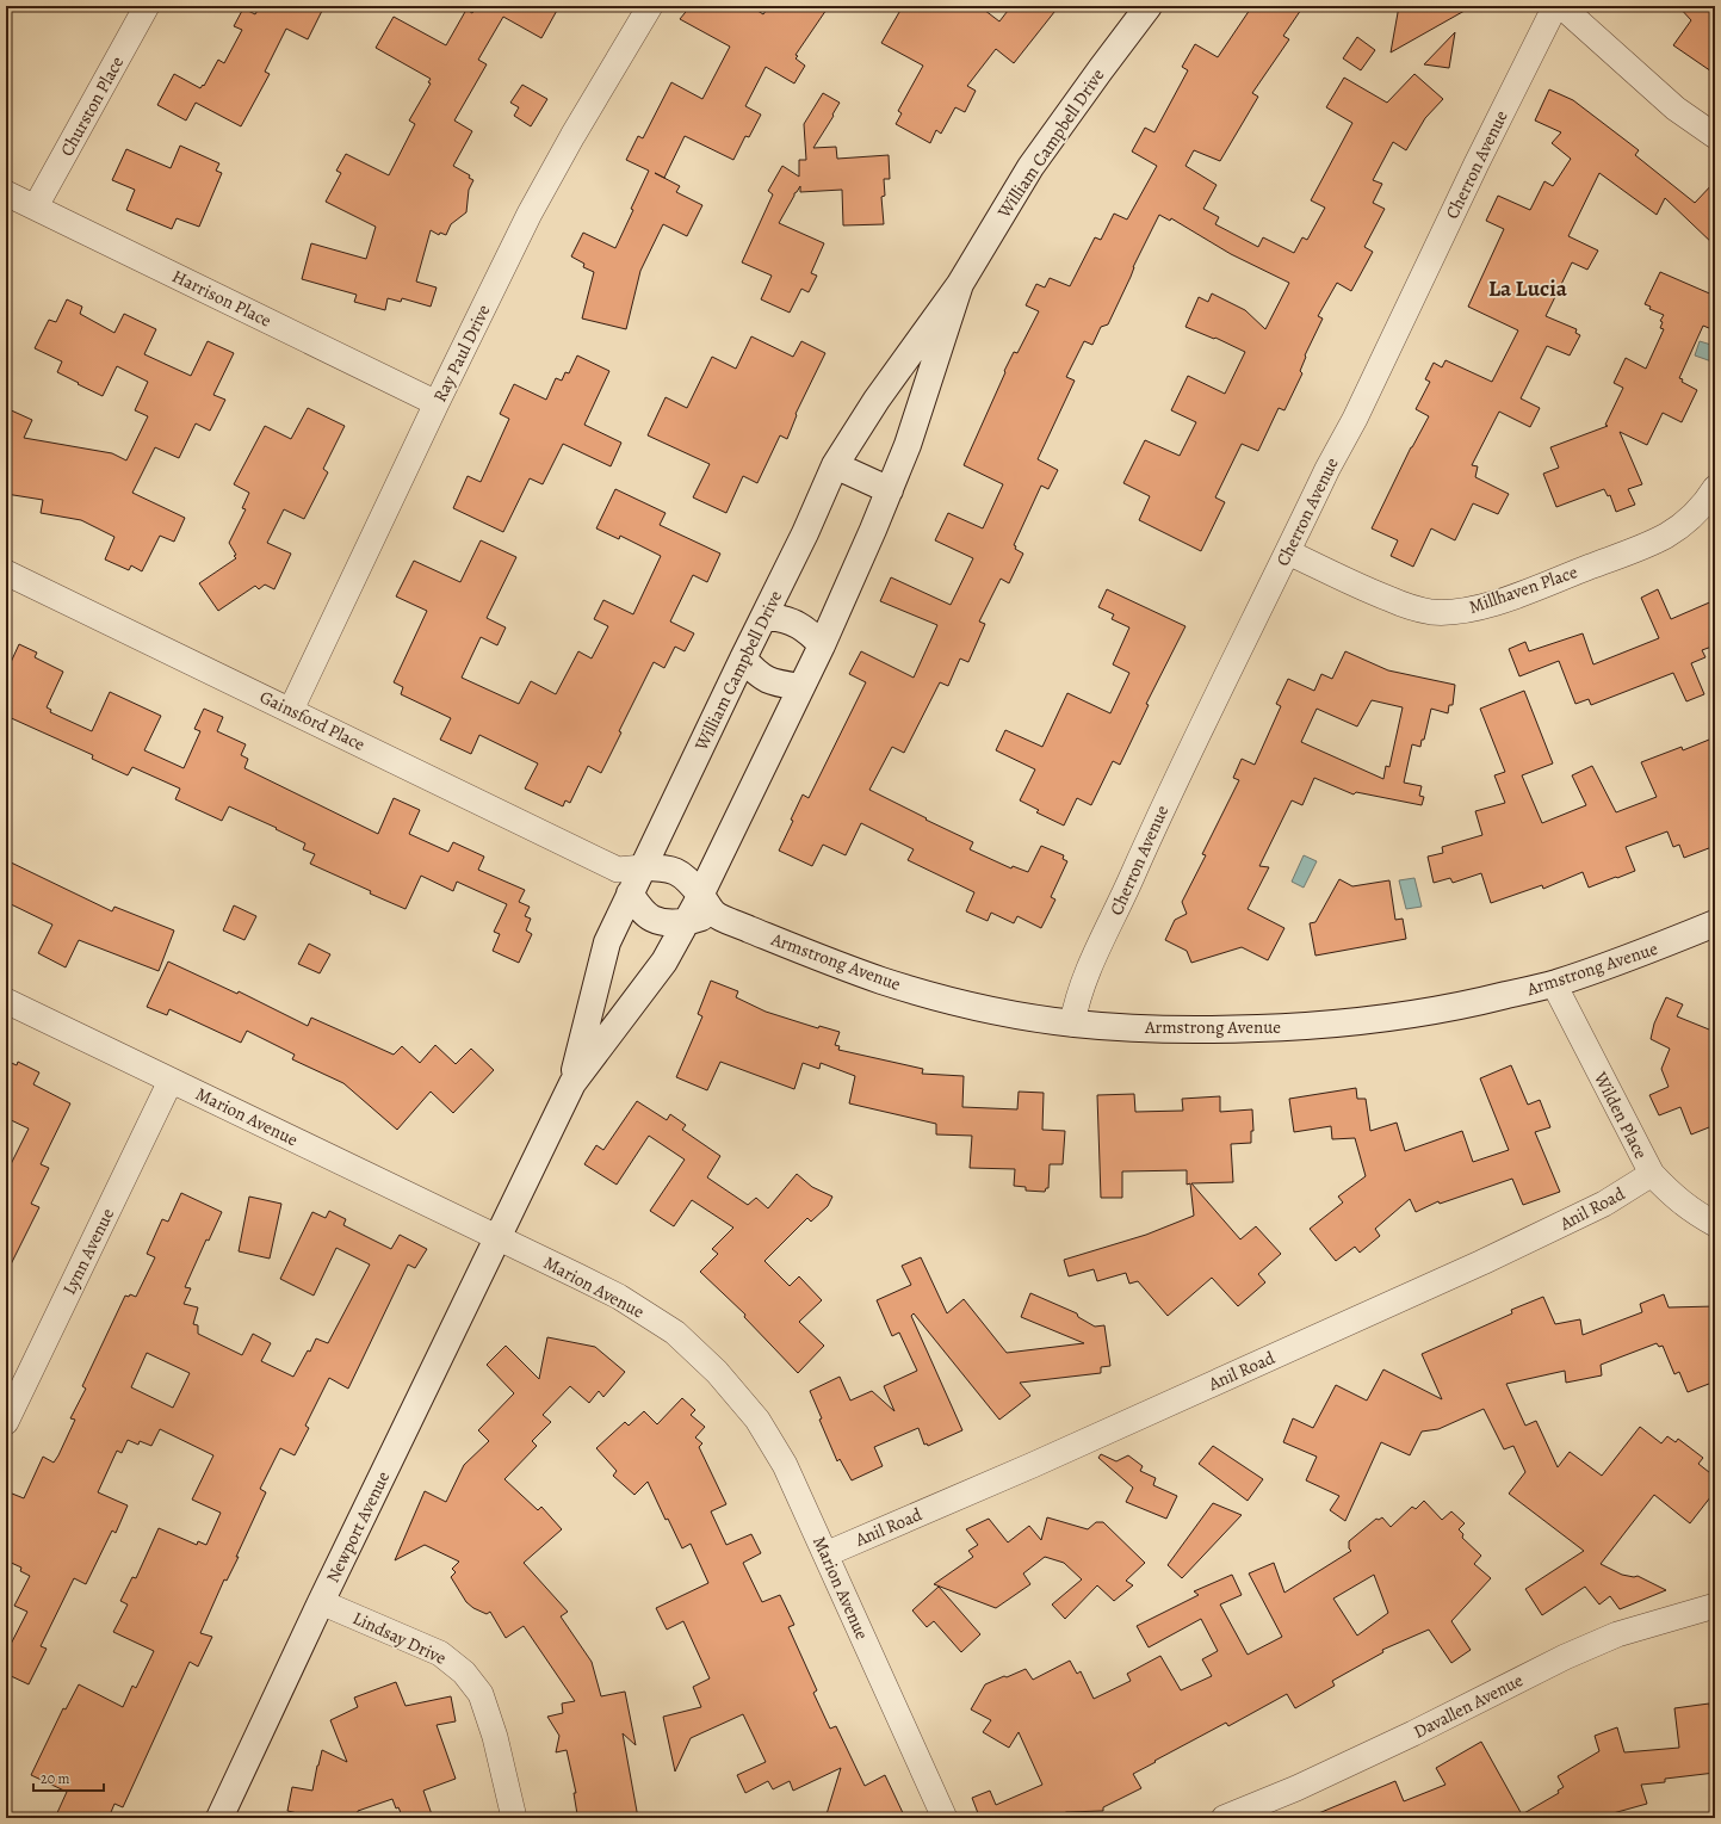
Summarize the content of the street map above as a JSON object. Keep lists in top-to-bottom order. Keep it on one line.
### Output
{"streets":{"street":["Churston Place","William Campbell Drive","Cherron Avenue","Harrison Place","Ray Paul Drive","Millhaven Place","Gainsford Place","Armstrong Avenue","Wilden Place","Marion Avenue","Anil Road","Lynn Avenue","Newport Avenue","Lindsay Drive","Davallen Avenue"]},"crossings":[["Churston Place","Harrison Place"],["William Campbell Drive","Gainsford Place"],["William Campbell Drive","Armstrong Avenue"],["William Campbell Drive","Marion Avenue"],["William Campbell Drive","Newport Avenue"],["Cherron Avenue","Millhaven Place"],["Cherron Avenue","Armstrong Avenue"],["Harrison Place","Ray Paul Drive"],["Ray Paul Drive","Gainsford Place"],["Armstrong Avenue","Wilden Place"],["Wilden Place","Anil Road"],["Marion Avenue","Anil Road"],["Marion Avenue","Lynn Avenue"],["Marion Avenue","Newport Avenue"],["Newport Avenue","Lindsay Drive"]],"districts":["La Lucia"],"scale_bar":"20 m"}
